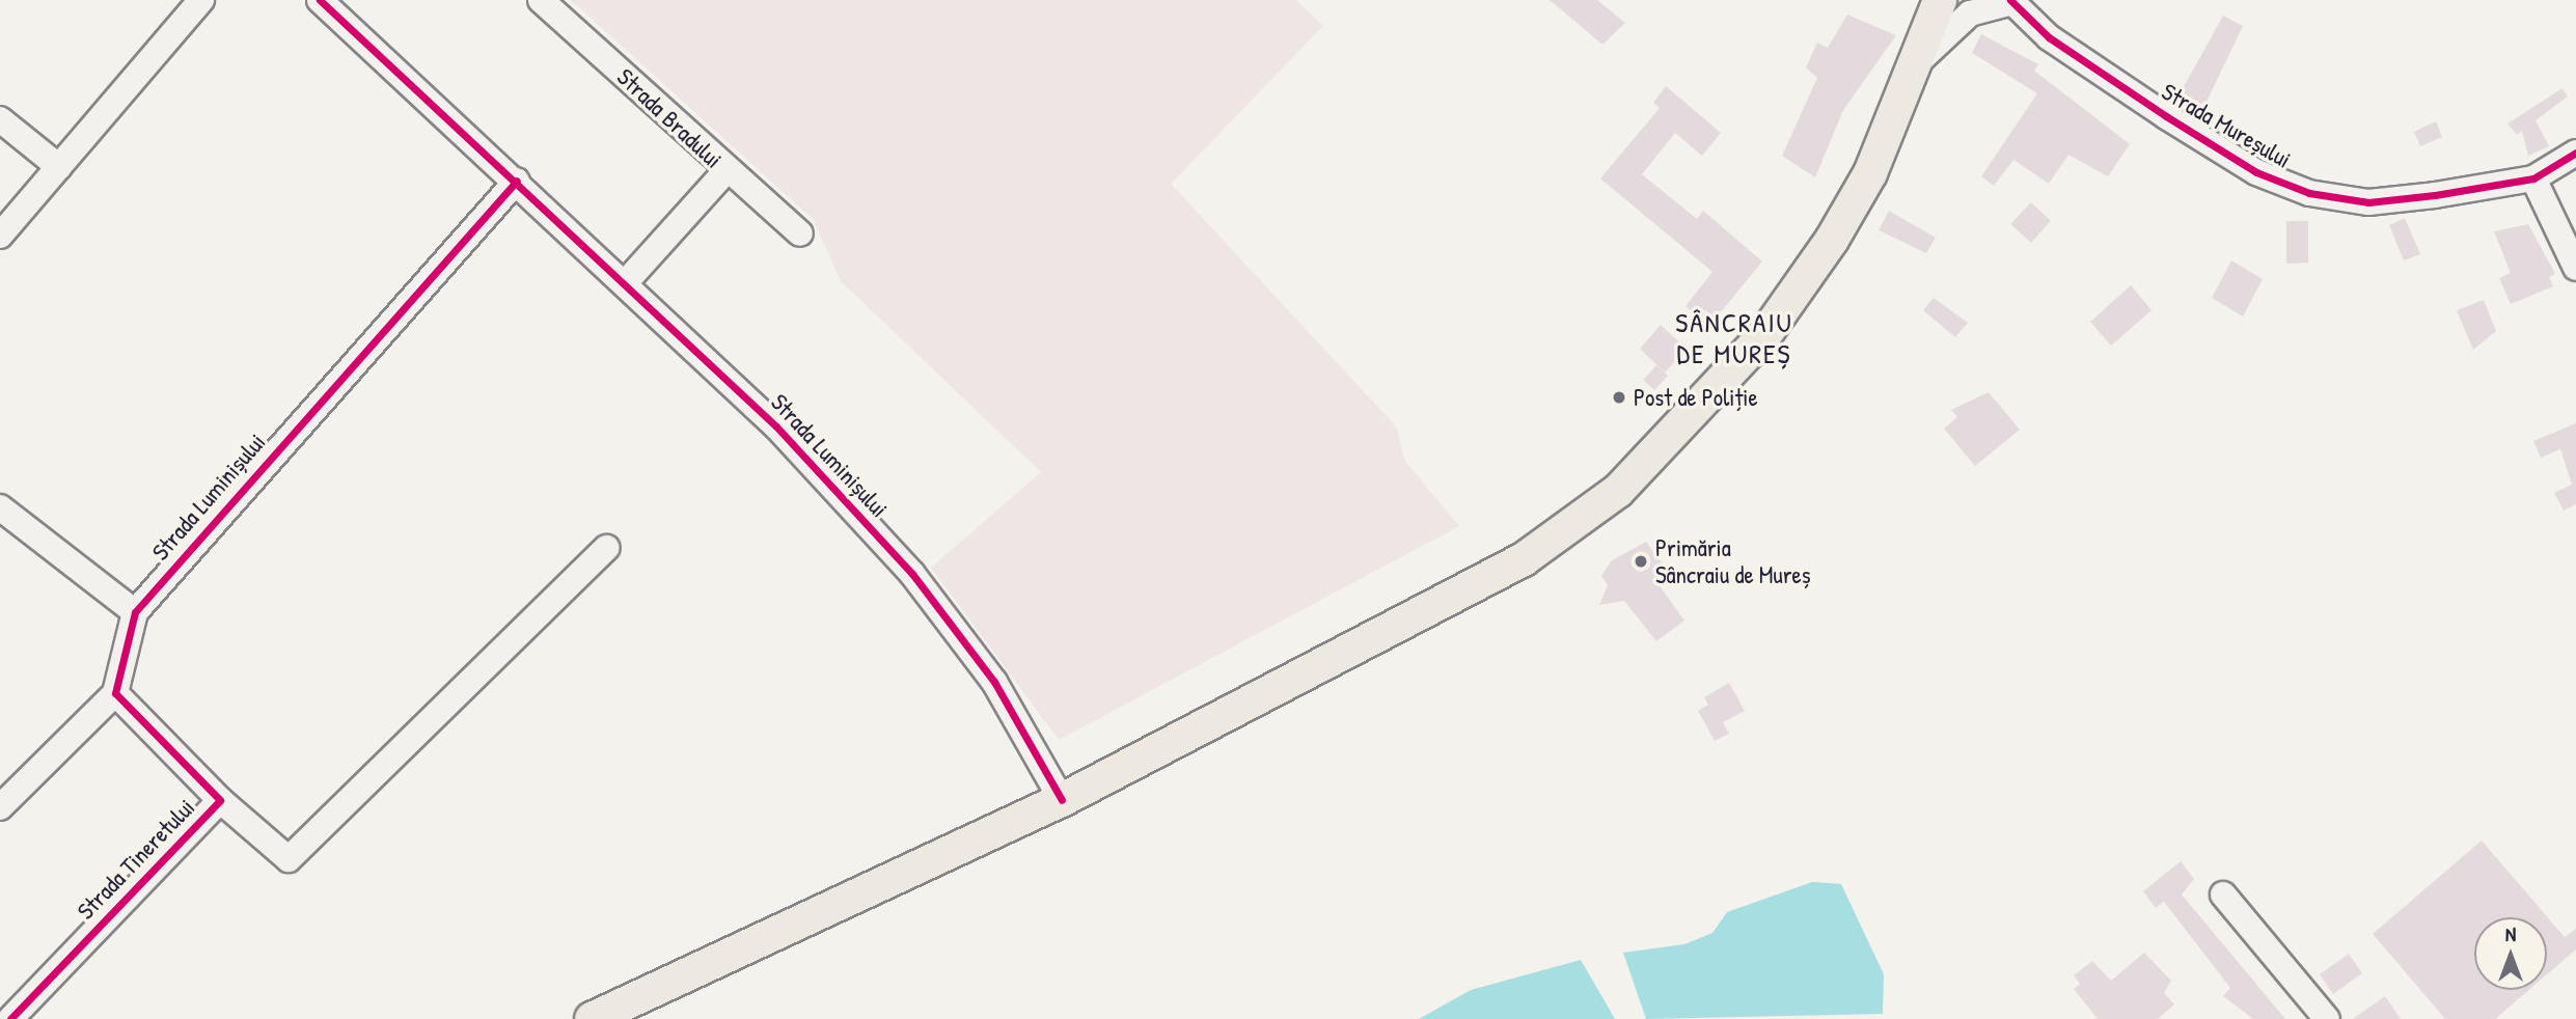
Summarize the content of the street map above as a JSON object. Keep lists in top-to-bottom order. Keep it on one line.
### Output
{"streets":{"street":["Strada Bradului","Strada Mureșului","Strada Luminișului","Strada Tineretului"]},"districts":["SÂNCRAIU DE MUREȘ"],"places":["Post de Poliție","Primăria Sâncraiu de Mureș"],"north":"top"}
